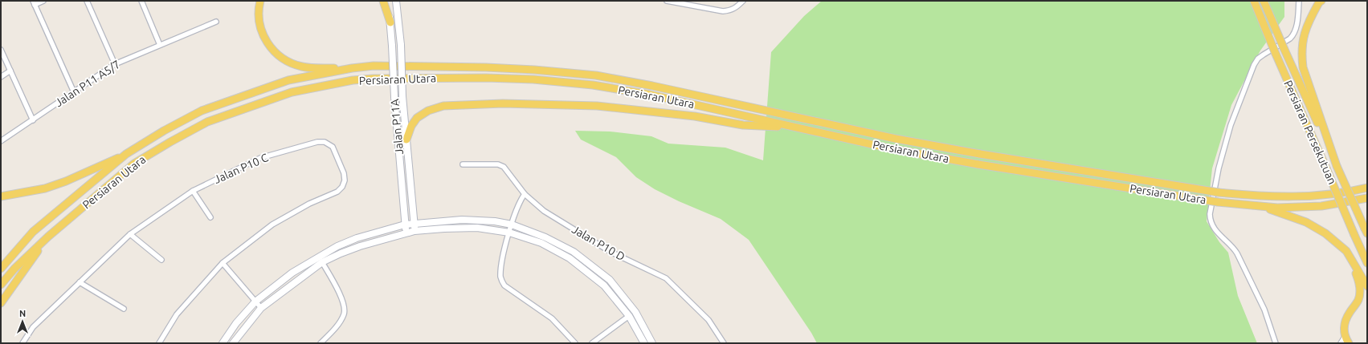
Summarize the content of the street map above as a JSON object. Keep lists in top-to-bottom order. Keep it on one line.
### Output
{"streets":{"main road":["Persiaran Utara","Persiaran Persekutuan"],"street":["Jalan P11 A5/7","Jalan P11A","Jalan P10 C","Jalan P10 D"]},"north":"top"}
